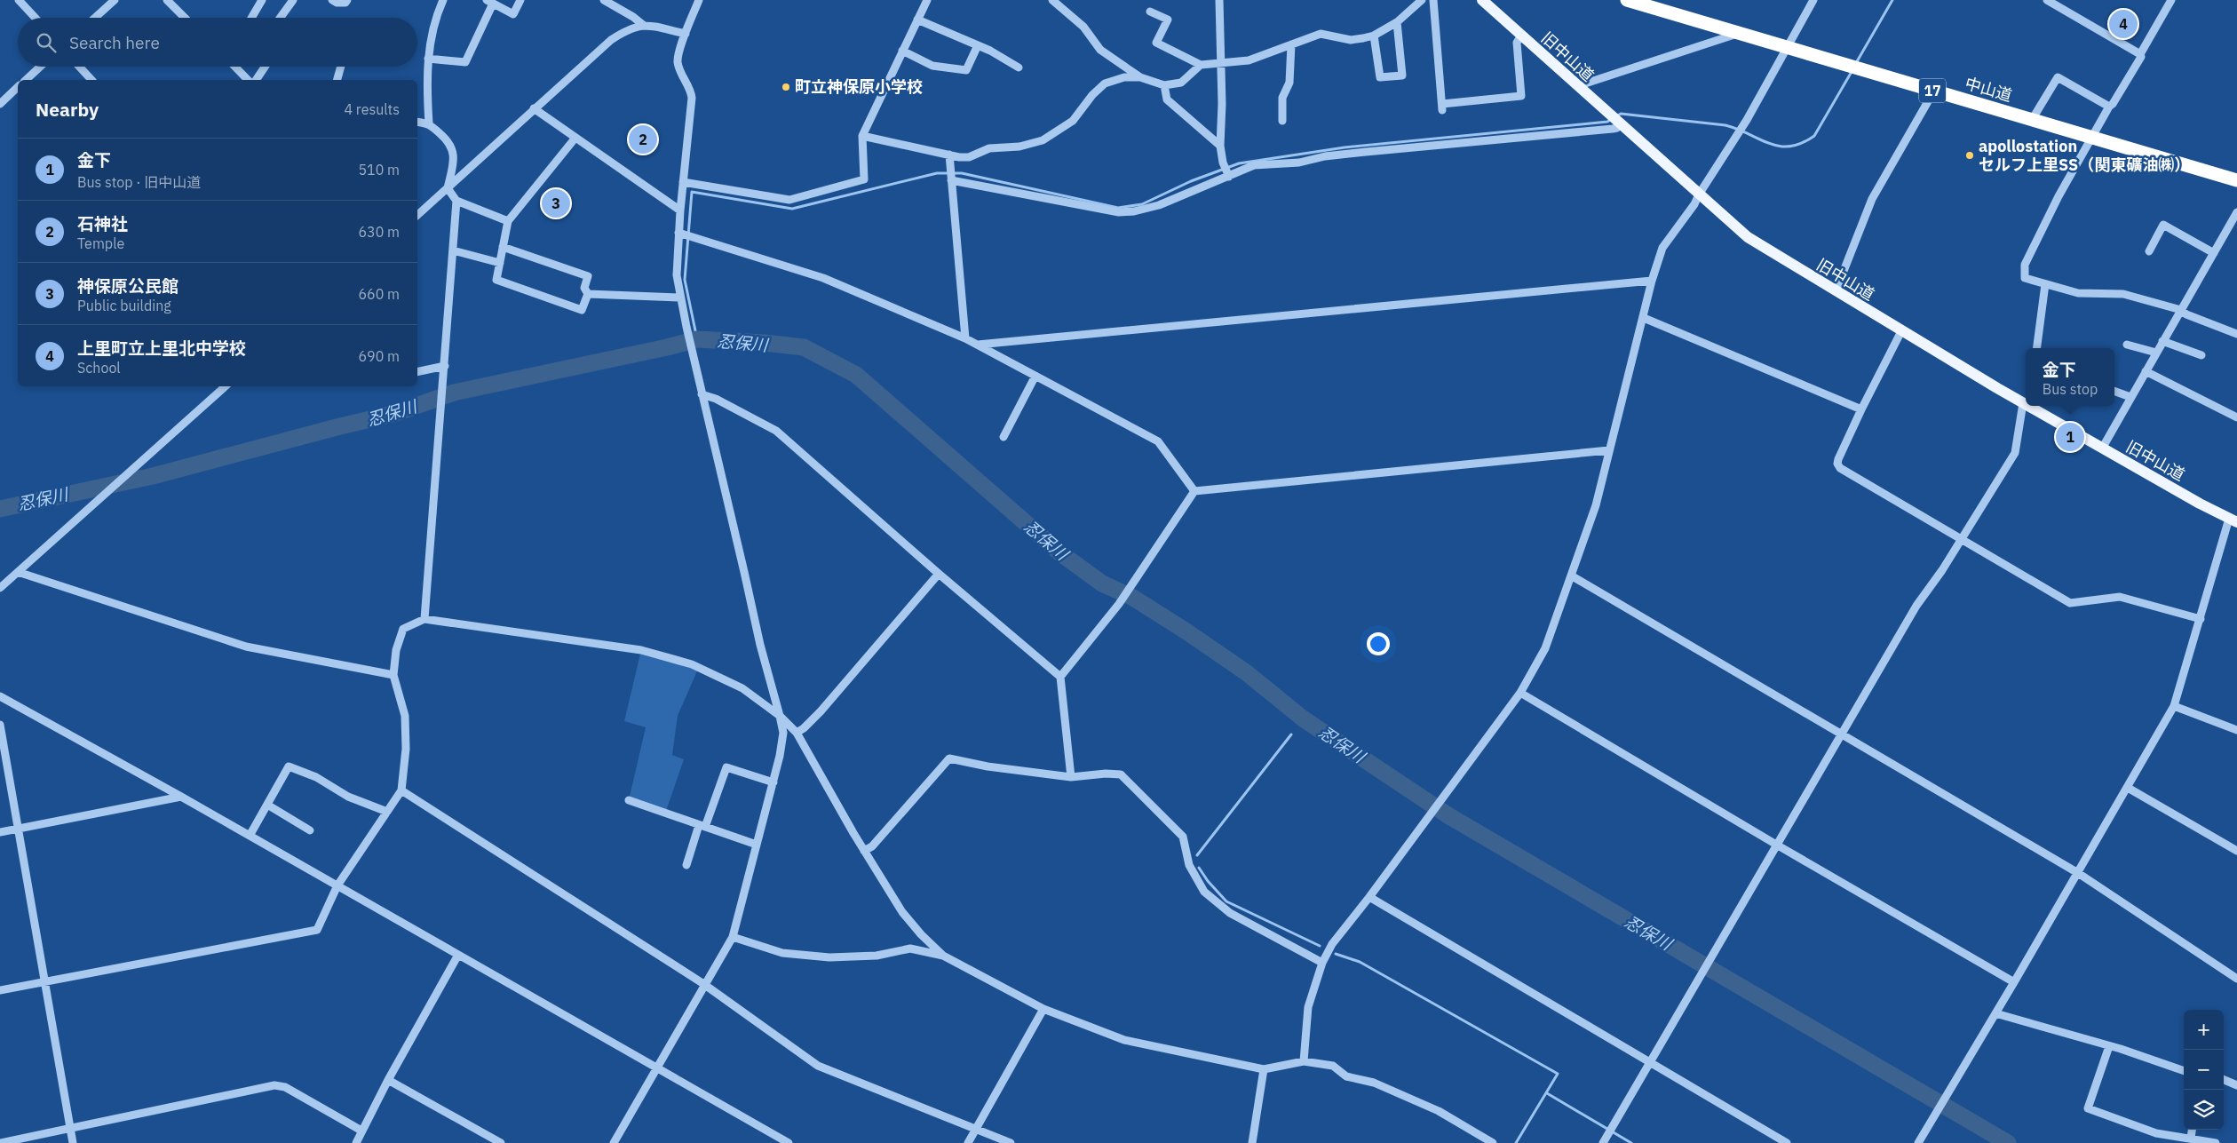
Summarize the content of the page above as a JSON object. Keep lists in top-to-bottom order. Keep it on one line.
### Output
{"streets":{"highway":["中山道","17"],"main road":["旧中山道"]},"water":["忍保川"],"places":["町立神保原小学校","apollostation セルフ上里SS（関東礦油㈱）"],"page":{"pins":["4","2","3","1"],"search":"Search here","heading":["Nearby","4 results"],"list":[{"mark":"1","name":"金下","note":"Bus stop · 旧中山道","value":"510 m"},{"mark":"2","name":"石神社","note":"Temple","value":"630 m"},{"mark":"3","name":"神保原公民館","note":"Public building","value":"660 m"},{"mark":"4","name":"上里町立上里北中学校","note":"School","value":"690 m"}],"popup":["金下","Bus stop"],"map_buttons":["+","−"]}}
